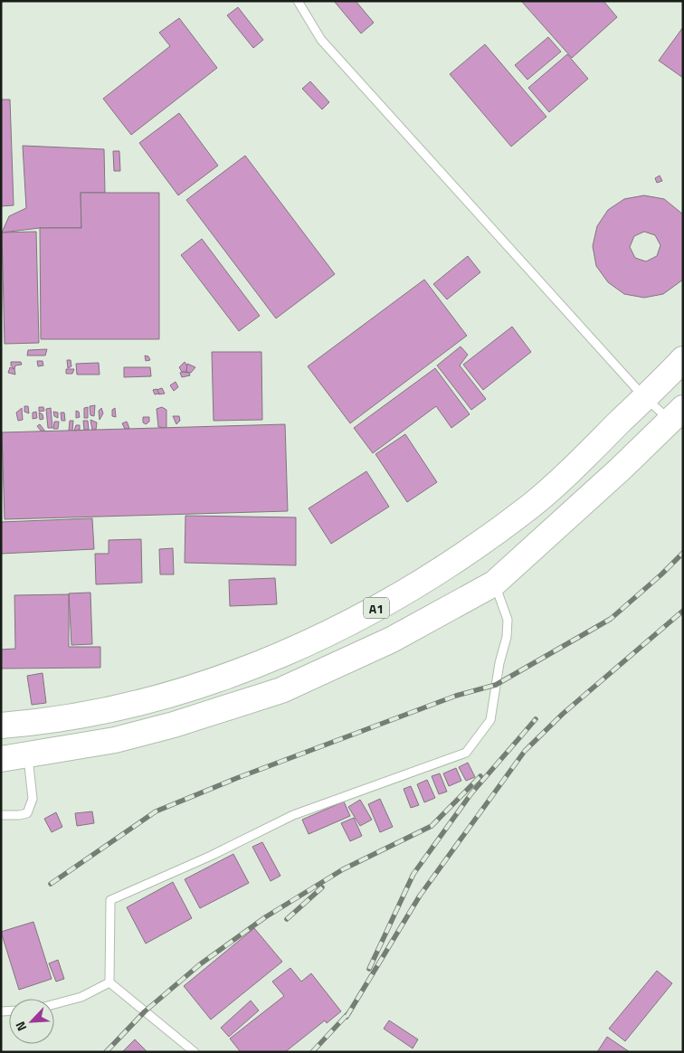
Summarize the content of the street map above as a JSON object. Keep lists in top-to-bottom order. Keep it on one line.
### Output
{"streets":{"highway":["A1"]},"north":"bottom left"}
